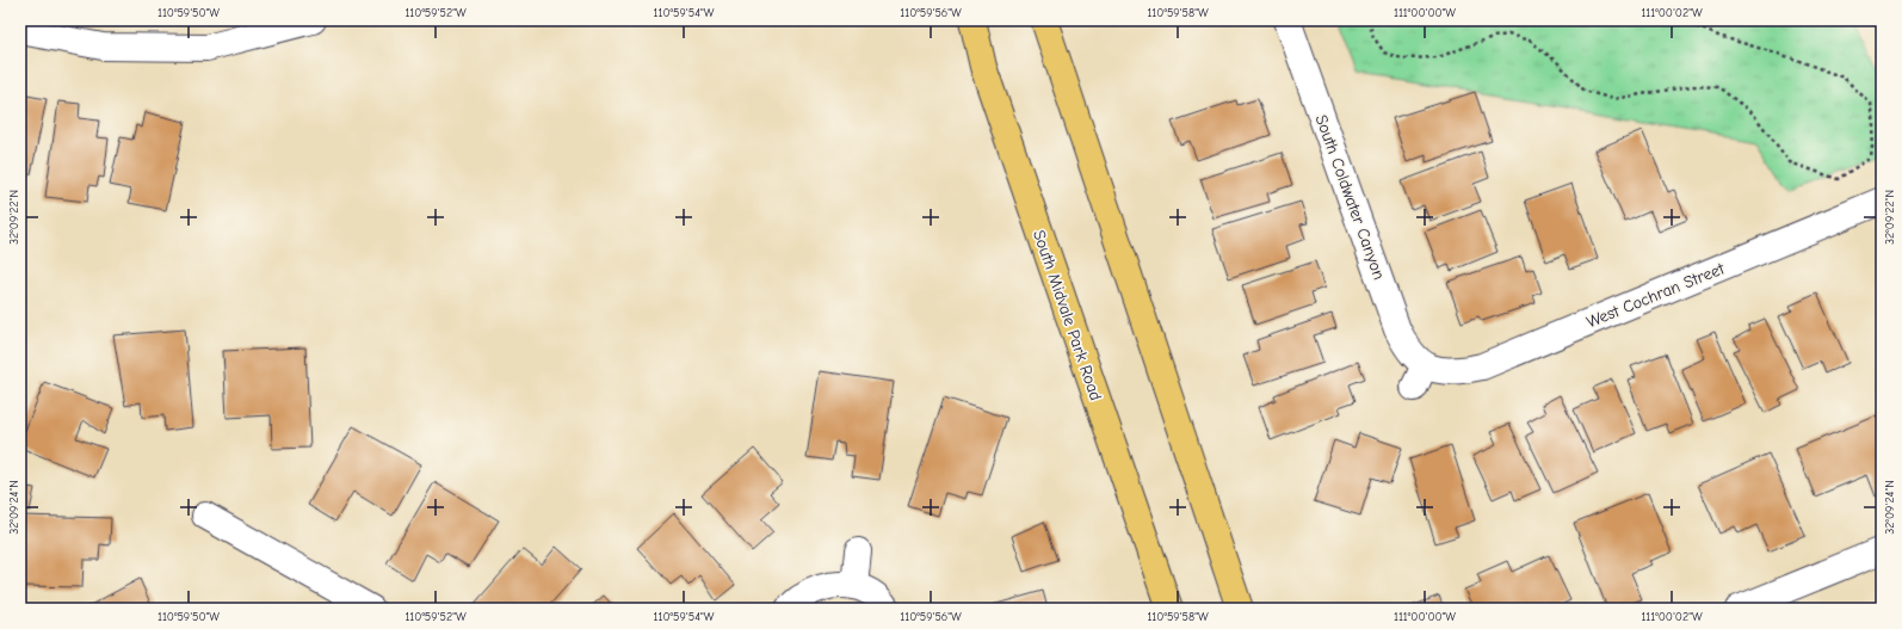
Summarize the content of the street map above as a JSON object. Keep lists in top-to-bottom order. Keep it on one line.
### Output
{"streets":{"main road":["South Midvale Park Road"],"street":["South Coldwater Canyon","West Cochran Street"]},"crossings":[["South Coldwater Canyon","West Cochran Street"]],"coordinates":["110°59'50\"W","110°59'52\"W","110°59'54\"W","110°59'56\"W","110°59'58\"W","111°00'00\"W","111°00'02\"W","32°09'22\"N","32°09'24\"N"]}
